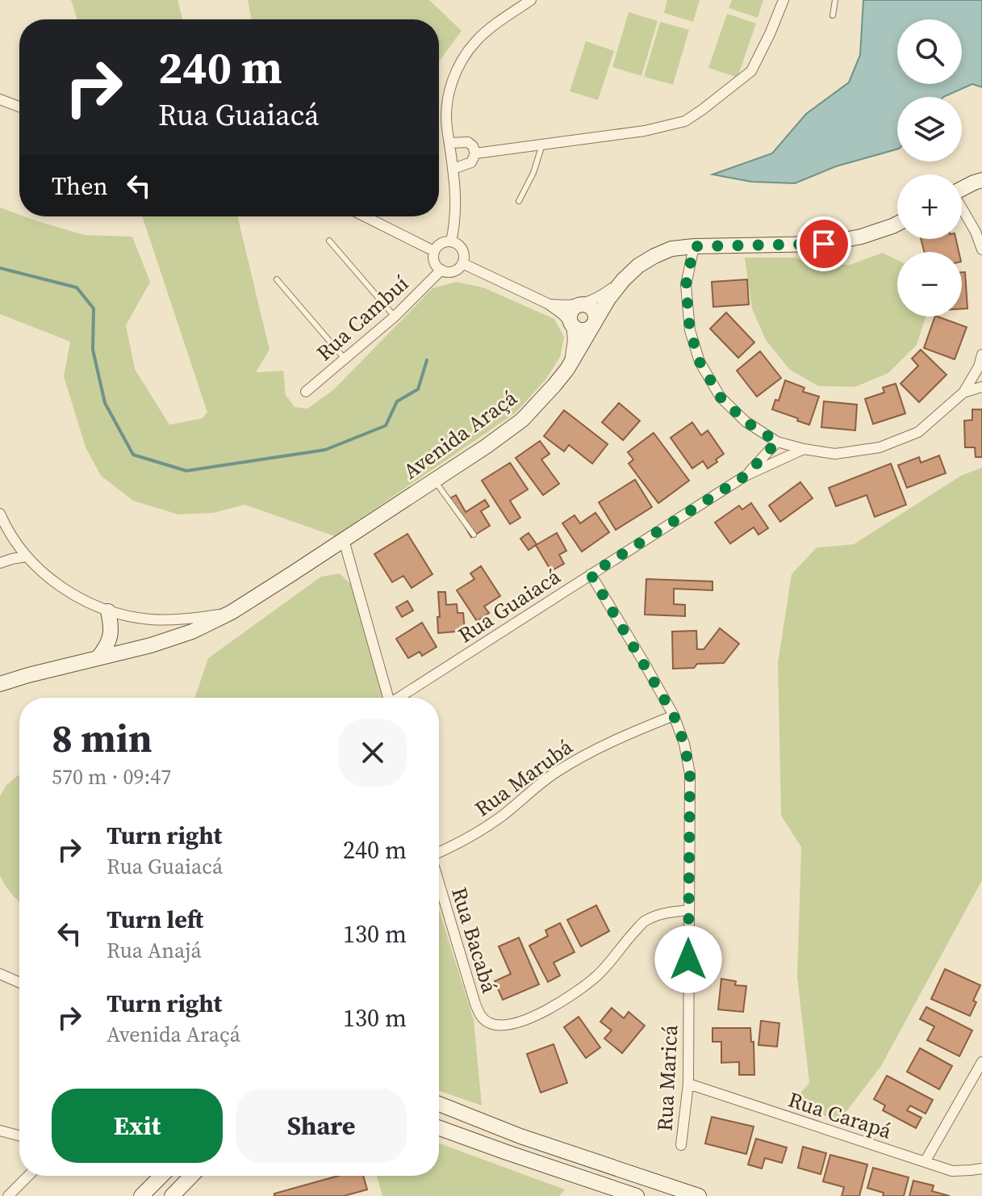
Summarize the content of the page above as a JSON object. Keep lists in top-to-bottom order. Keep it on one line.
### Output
{"streets":{"street":["Rua Cambuí","Avenida Araçá","Rua Guaiacá","Rua Marubá","Rua Bacabá","Rua Maricá","Rua Carapá"]},"crossings":[["Rua Guaiacá","Rua Maricá"],["Rua Marubá","Rua Maricá"],["Rua Bacabá","Rua Maricá"],["Rua Maricá","Rua Carapá"]],"page":{"map_buttons":["+","−"],"turn":["240 m","Rua Guaiacá"],"then":"Then","heading":["8 min","570 m · 09:47"],"list":[{"name":"Turn right","note":"Rua Guaiacá","value":"240 m"},{"name":"Turn left","note":"Rua Anajá","value":"130 m"},{"name":"Turn right","note":"Avenida Araçá","value":"130 m"}],"buttons":["Exit","Share"]}}
